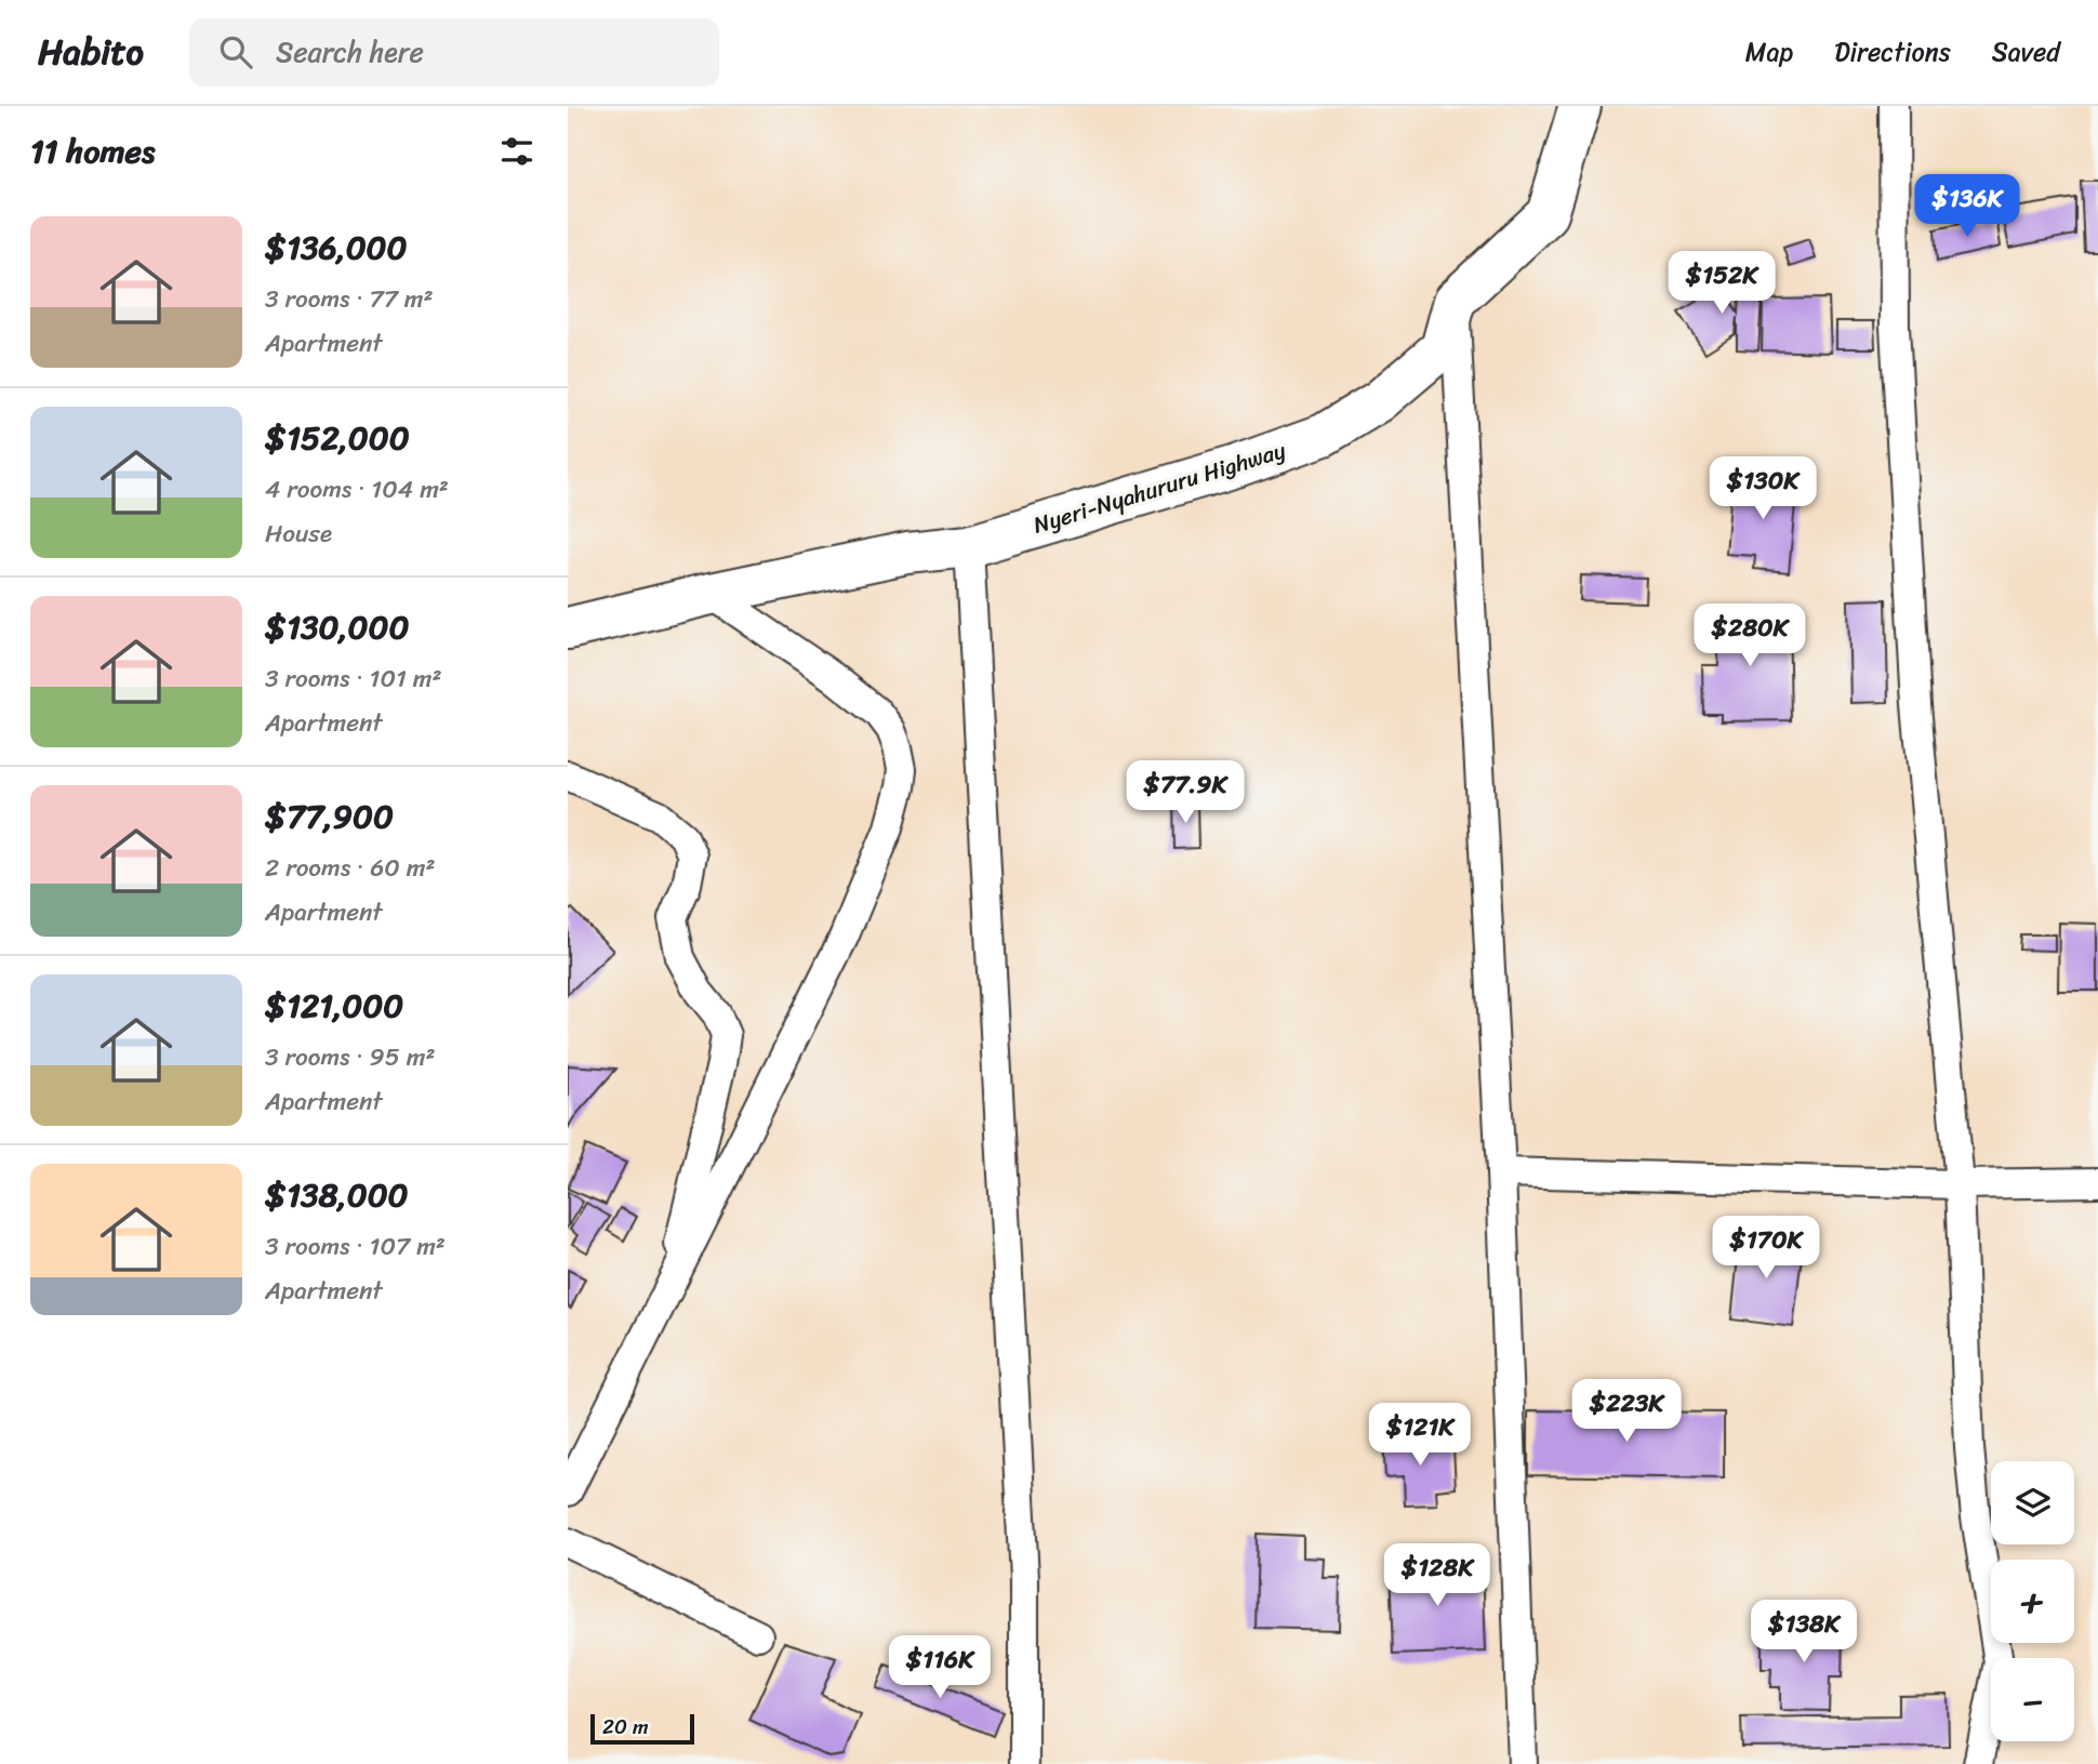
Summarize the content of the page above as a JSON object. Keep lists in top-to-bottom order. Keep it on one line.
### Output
{"streets":{"highway":["Nyeri-Nyahururu Highway"]},"scale_bar":"20 m","page":{"header":"Habito","search":"Search here","nav":["Map","Directions","Saved"],"heading":"11 homes","price":["$136K","$152K","$130K","$280K","$77.9K","$170K","$223K","$121K","$128K","$138K","$116K"],"list":[{"name":"$136,000","note":"3 rooms · 77 m² · Apartment"},{"name":"$152,000","note":"4 rooms · 104 m² · House"},{"name":"$130,000","note":"3 rooms · 101 m² · Apartment"},{"name":"$77,900","note":"2 rooms · 60 m² · Apartment"},{"name":"$121,000","note":"3 rooms · 95 m² · Apartment"},{"name":"$138,000","note":"3 rooms · 107 m² · Apartment"}],"map_buttons":["+","−"],"scale":"20 m"}}
